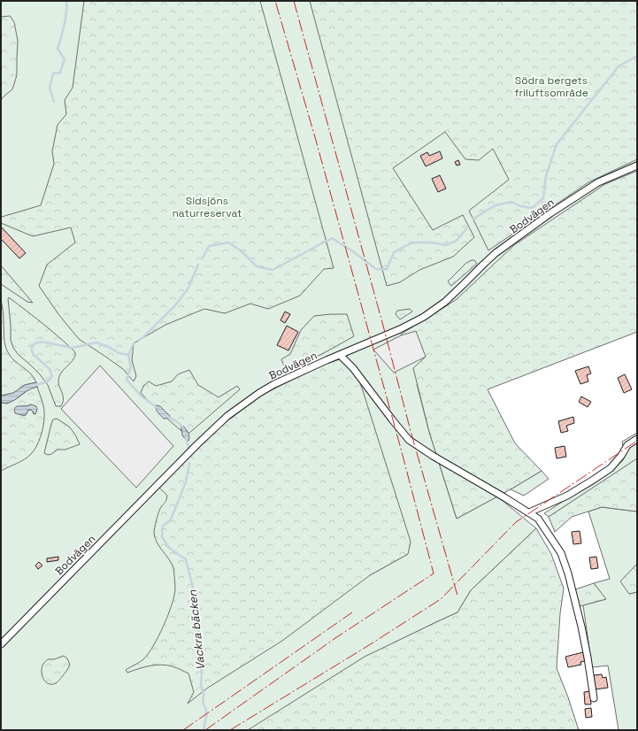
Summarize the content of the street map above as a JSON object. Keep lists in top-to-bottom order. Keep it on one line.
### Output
{"streets":{"street":["Bodvägen"]},"water":["Vackra bäcken"],"parks":["Södra bergets friluftsområde","Sidsjöns naturreservat"]}
